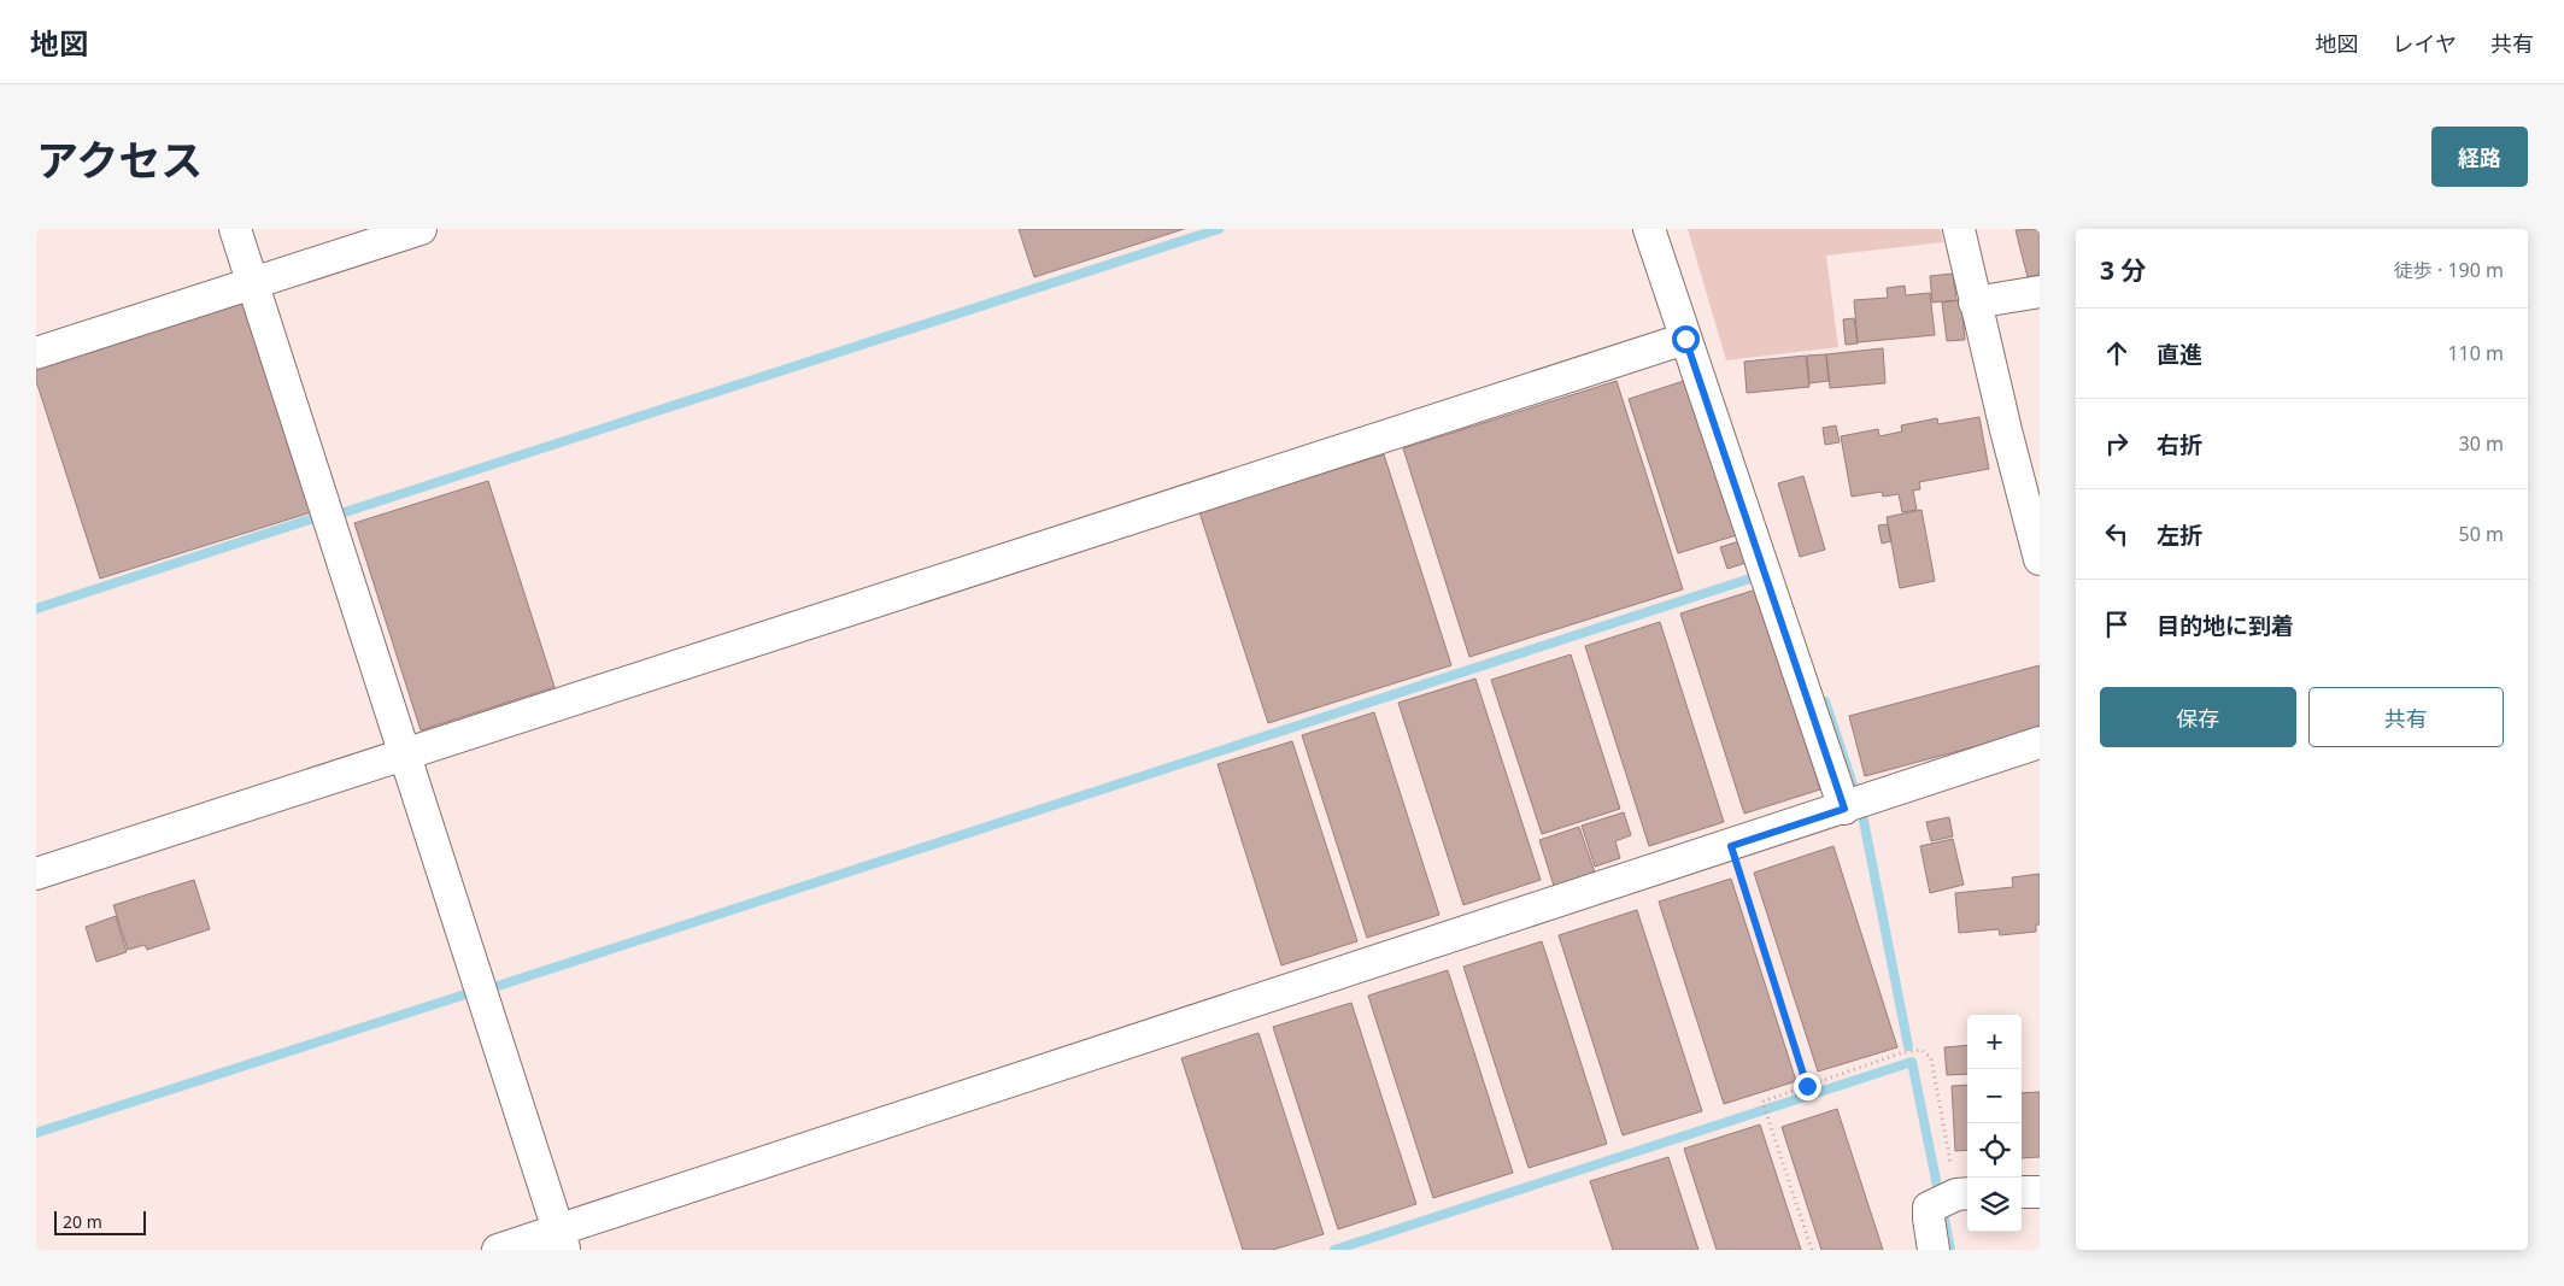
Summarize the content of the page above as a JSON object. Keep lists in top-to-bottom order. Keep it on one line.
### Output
{"scale_bar":"20 m","page":{"header":"地図","nav":["地図","レイヤ","共有"],"title":"アクセス","buttons":["経路",["保存","共有"]],"heading":["3 分","徒歩 · 190 m"],"list":[["直進","110 m"],["右折","30 m"],["左折","50 m"],"目的地に到着"],"map_buttons":["+","−"],"scale":"20 m"}}
